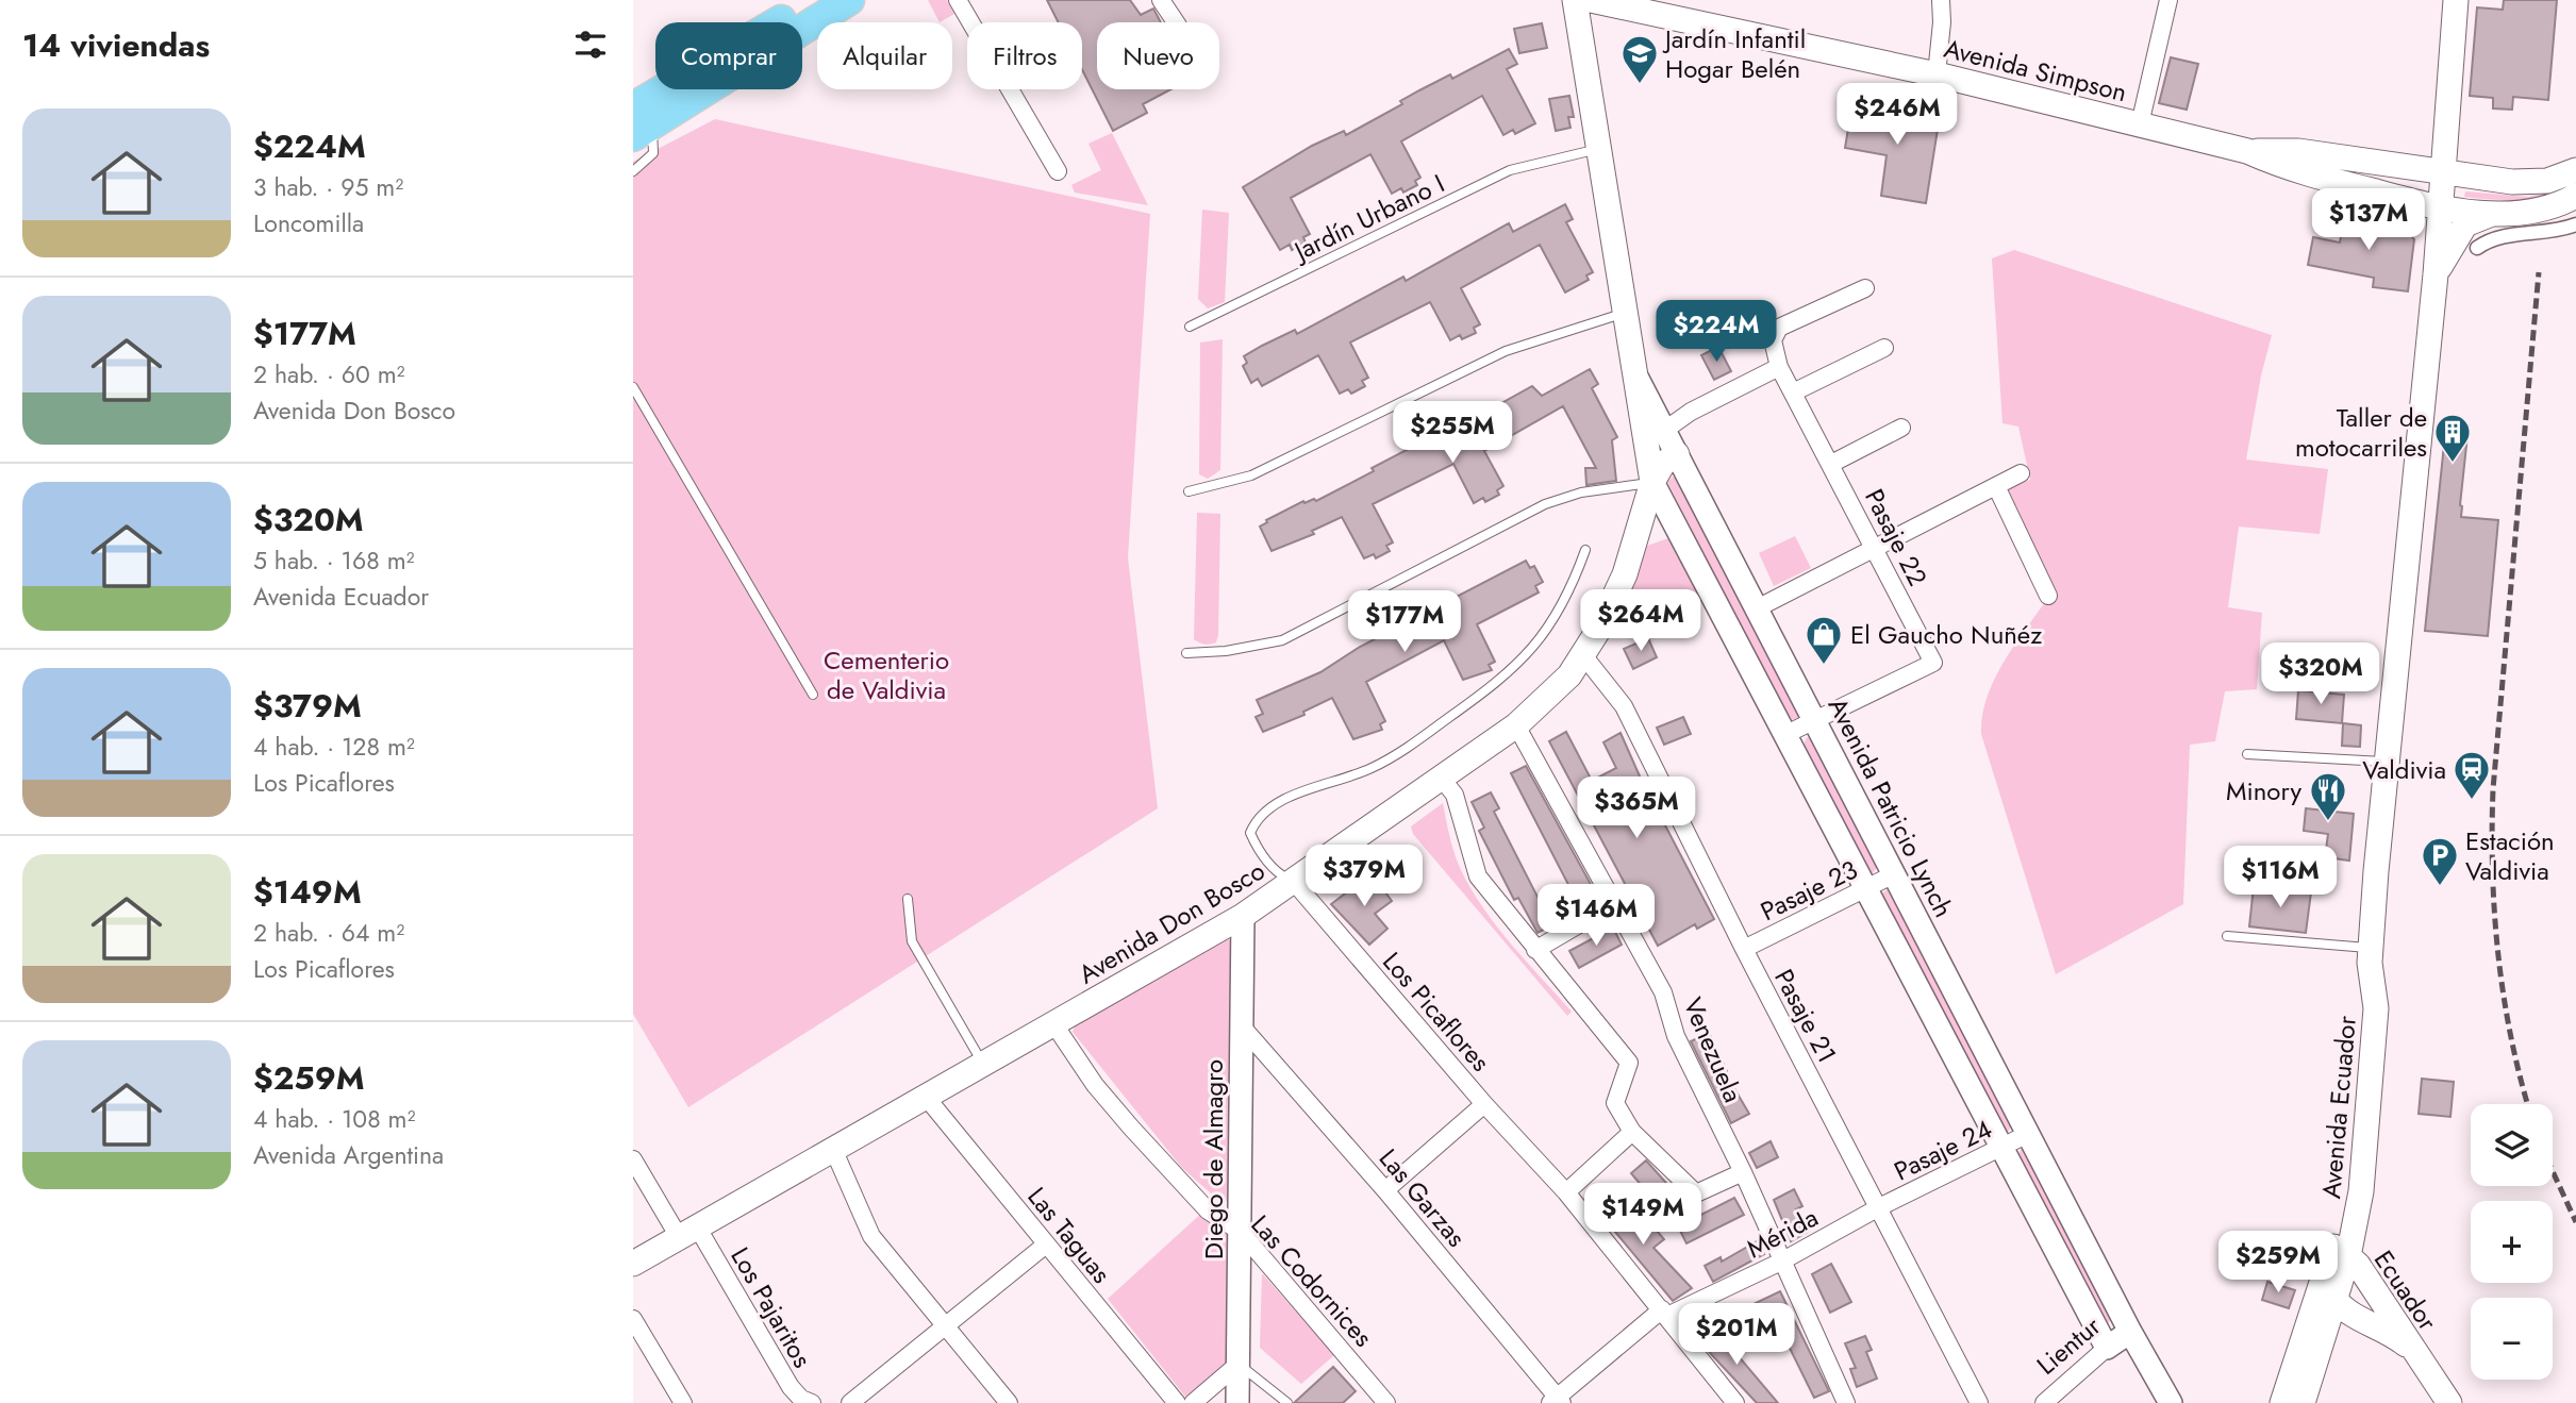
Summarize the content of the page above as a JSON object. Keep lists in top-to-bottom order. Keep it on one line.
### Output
{"streets":{"main road":["Avenida Simpson","Avenida Patricio Lynch","Avenida Don Bosco","Avenida Ecuador","Ecuador"],"street":["Pasaje 22","Pasaje 23","Los Picaflores","Pasaje 21","Venezuela","Pasaje 24","Diego de Almagro","Las Garzas","Mérida","Las Taguas","Las Codornices","Los Pajaritos","Lientur"],"lane":["Jardín Urbano I"]},"crossings":[["Jardín Urbano I","Avenida Patricio Lynch"],["Pasaje 22","Avenida Patricio Lynch"],["Avenida Patricio Lynch","Pasaje 23"],["Avenida Patricio Lynch","Avenida Don Bosco"],["Avenida Patricio Lynch","Pasaje 24"],["Avenida Patricio Lynch","Lientur"],["Pasaje 23","Pasaje 21"],["Avenida Don Bosco","Los Picaflores"],["Avenida Don Bosco","Pasaje 21"],["Avenida Don Bosco","Venezuela"],["Avenida Don Bosco","Diego de Almagro"],["Avenida Don Bosco","Las Taguas"],["Avenida Don Bosco","Las Codornices"],["Avenida Don Bosco","Los Pajaritos"],["Los Picaflores","Mérida"],["Pasaje 21","Pasaje 24"],["Pasaje 21","Mérida"],["Venezuela","Mérida"],["Avenida Ecuador","Ecuador"],["Pasaje 24","Mérida"],["Diego de Almagro","Las Garzas"],["Diego de Almagro","Las Codornices"],["Las Garzas","Mérida"]],"parks":["Cementerio de Valdivia"],"places":{"school or university":["Jardín Infantil Hogar Belén"],"building":["Taller de motocarriles"],"shop":["El Gaucho Nuñéz"],"station":["Valdivia"],"restaurant":["Minory"],"parking":["Estación Valdivia"]},"page":{"heading":"14 viviendas","chip":["Comprar","Alquilar","Filtros","Nuevo"],"price":["$246M","$137M","$224M","$255M","$264M","$177M","$320M","$365M","$379M","$116M","$146M","$149M","$259M","$201M"],"list":[{"name":"$224M","note":"3 hab. · 95 m² · Loncomilla"},{"name":"$177M","note":"2 hab. · 60 m² · Avenida Don Bosco"},{"name":"$320M","note":"5 hab. · 168 m² · Avenida Ecuador"},{"name":"$379M","note":"4 hab. · 128 m² · Los Picaflores"},{"name":"$149M","note":"2 hab. · 64 m² · Los Picaflores"},{"name":"$259M","note":"4 hab. · 108 m² · Avenida Argentina"}],"map_buttons":["+","−"]}}
